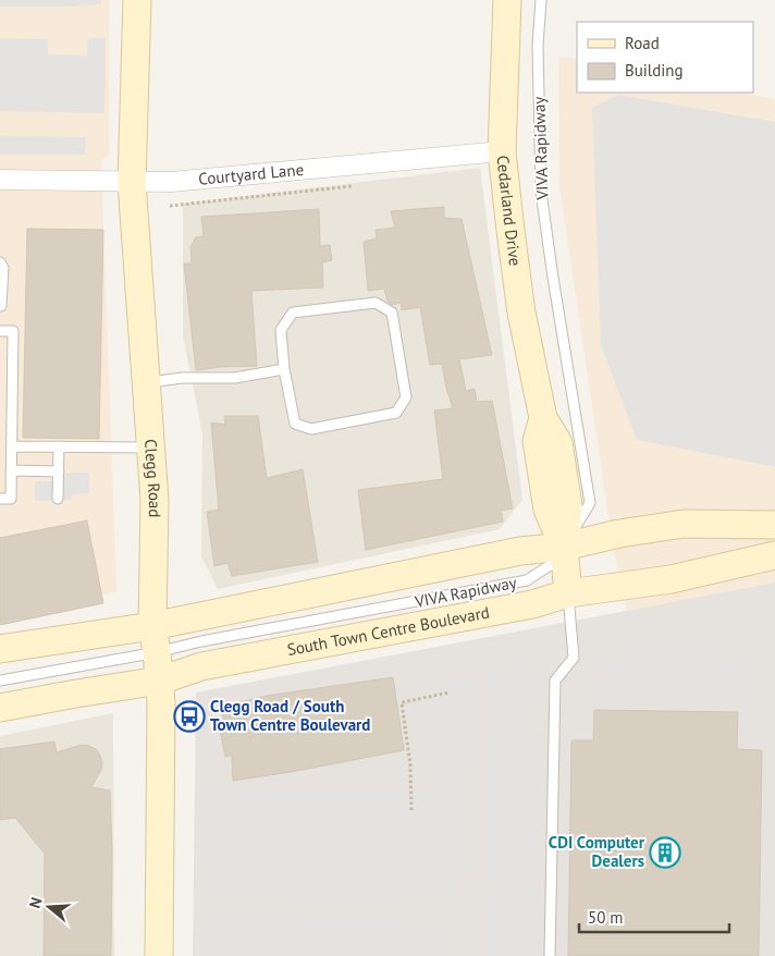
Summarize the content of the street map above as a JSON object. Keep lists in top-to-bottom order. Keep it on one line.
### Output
{"streets":{"main road":["Cedarland Drive","Clegg Road","South Town Centre Boulevard"],"street":["Courtyard Lane"],"lane":["VIVA Rapidway"]},"crossings":[["VIVA Rapidway","Cedarland Drive"],["VIVA Rapidway","Clegg Road"],["Courtyard Lane","Cedarland Drive"],["Courtyard Lane","Clegg Road"],["Cedarland Drive","South Town Centre Boulevard"],["Clegg Road","South Town Centre Boulevard"]],"places":{"bus stop":["Clegg Road / South Town Centre Boulevard"],"building":["CDI Computer Dealers"]},"legend":["Road","Building"],"scale_bar":"50 m","north":"left"}
